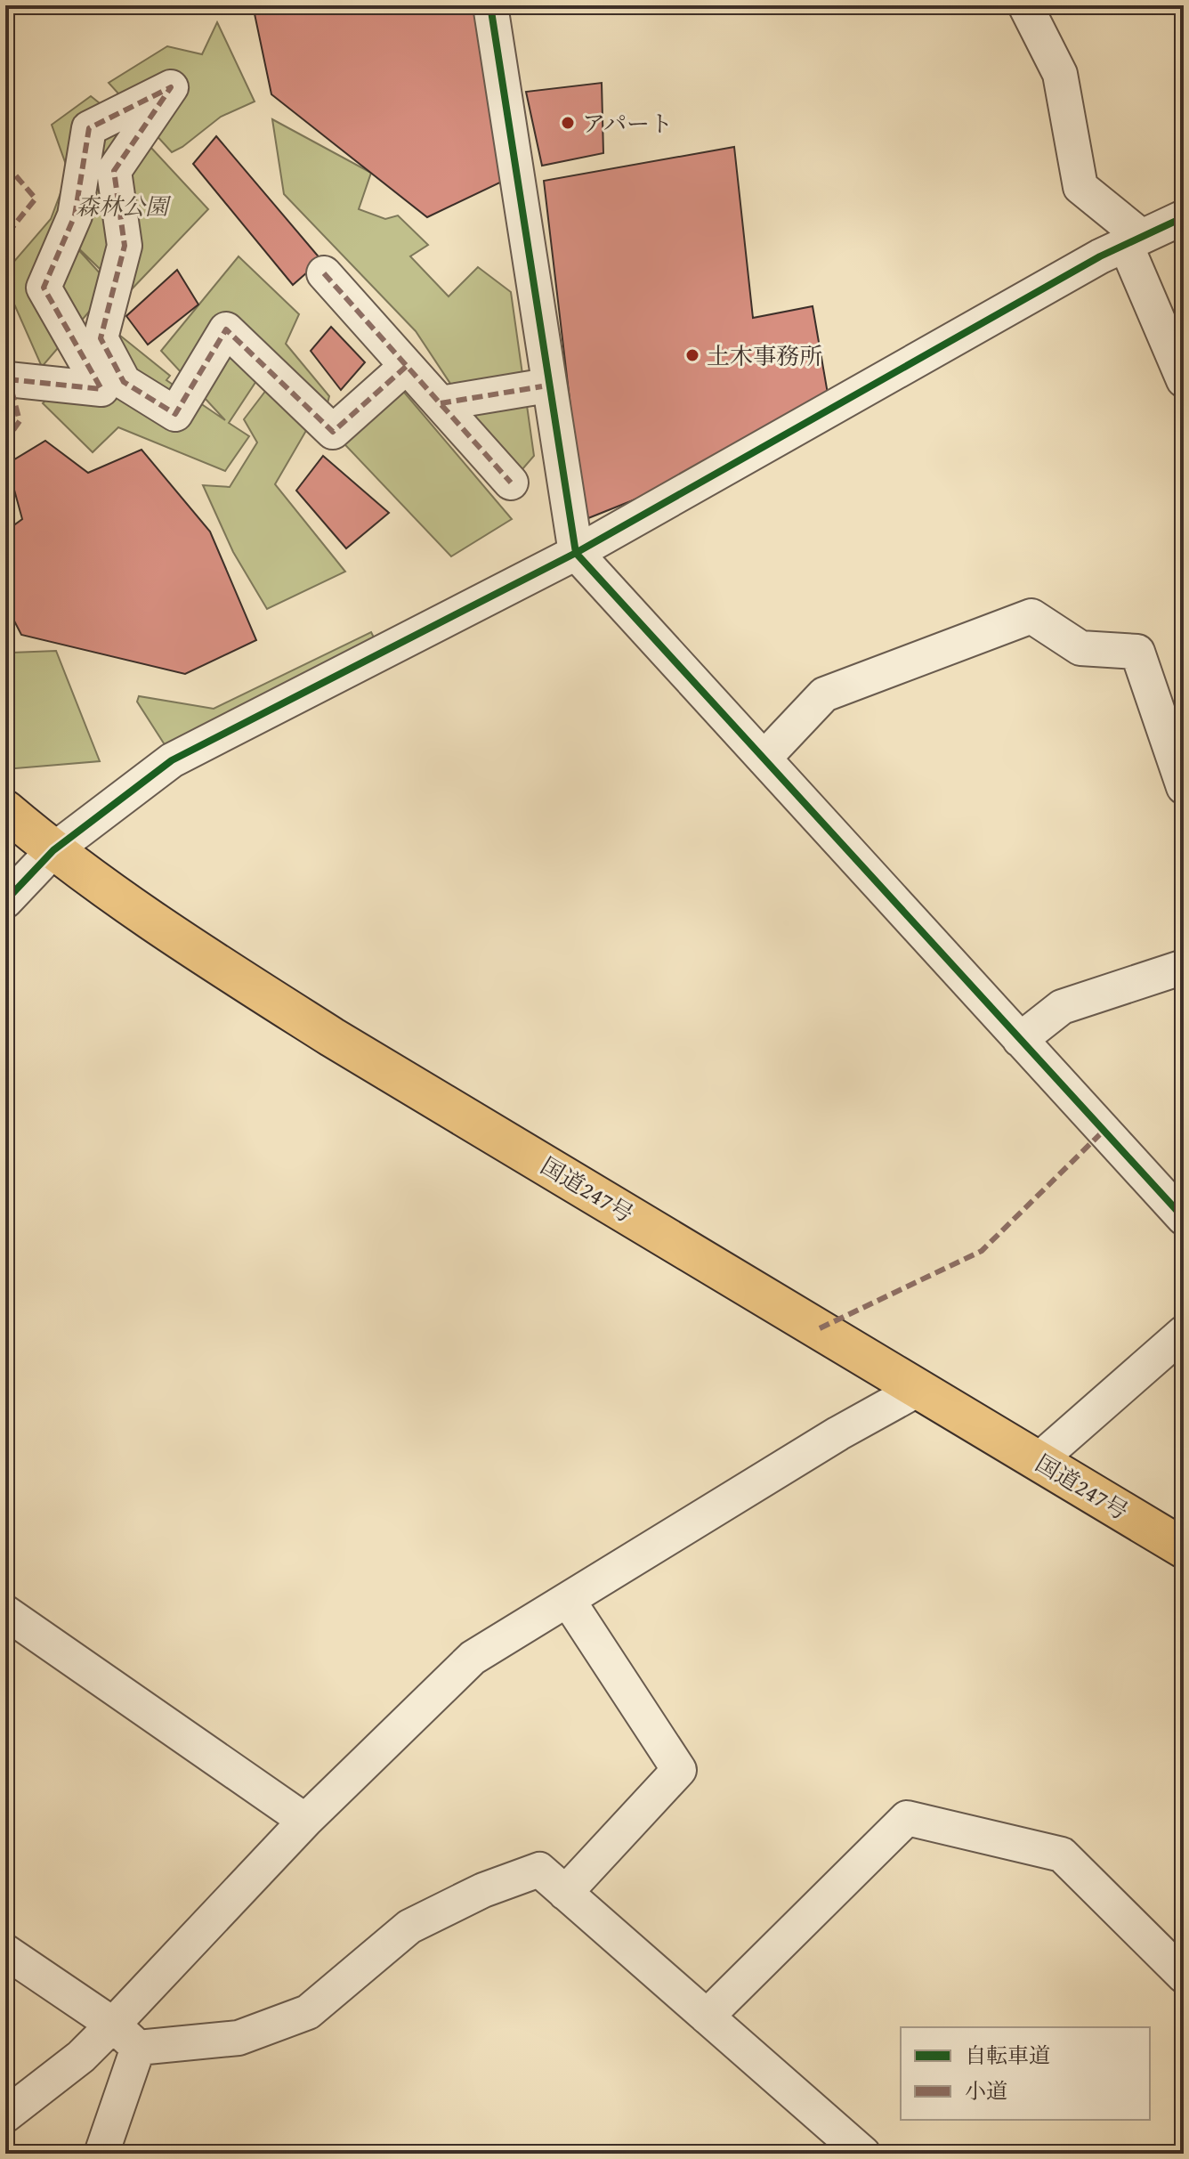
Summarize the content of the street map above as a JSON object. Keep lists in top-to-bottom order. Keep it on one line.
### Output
{"streets":{"highway":["国道247号"]},"parks":["森林公園"],"places":["アパート","土木事務所"],"legend":["自転車道","小道"]}
